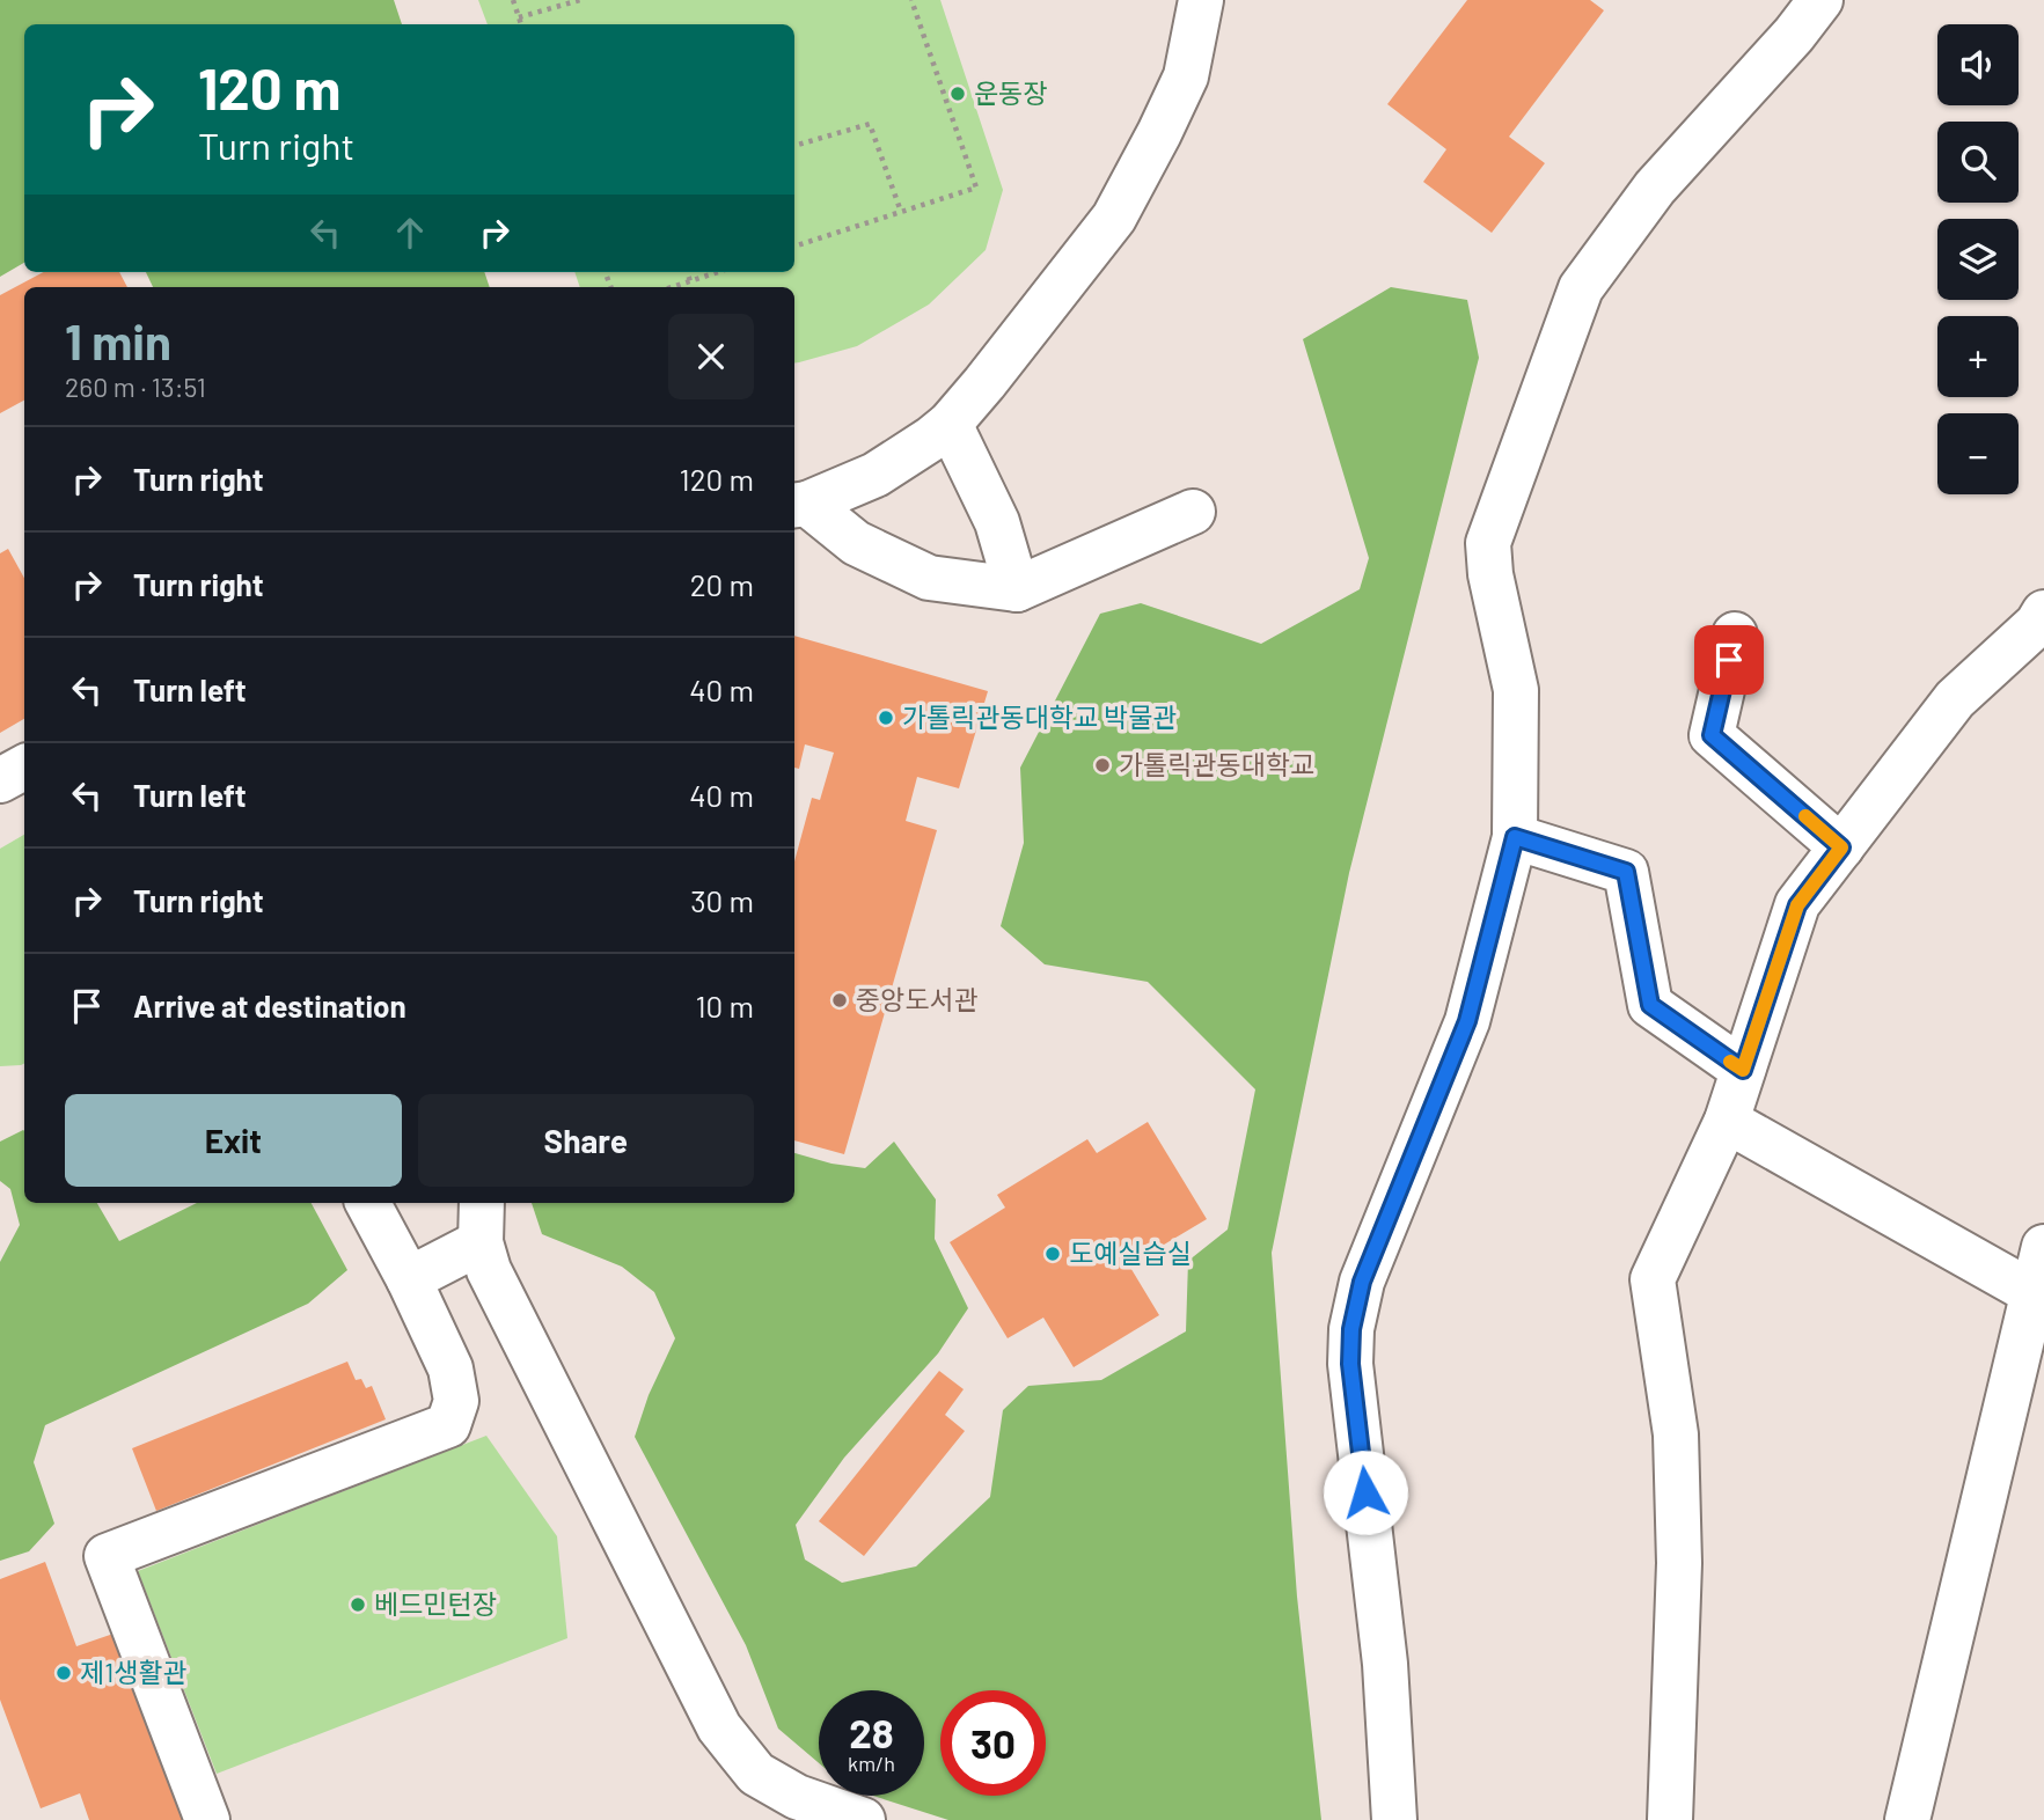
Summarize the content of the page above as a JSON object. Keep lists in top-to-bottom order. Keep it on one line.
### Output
{"places":["운동장","가톨릭관동대학교 박물관","가톨릭관동대학교","중앙도서관","도예실습실","베드민턴장","제1생활관"],"page":{"map_buttons":["+","−"],"turn":["120 m","Turn right"],"heading":["1 min","260 m · 13:51"],"list":[{"name":"Turn right","value":"120 m"},{"name":"Turn right","value":"20 m"},{"name":"Turn left","value":"40 m"},{"name":"Turn left","value":"40 m"},{"name":"Turn right","value":"30 m"},{"name":"Arrive at destination","value":"10 m"}],"buttons":["Exit","Share"],"speed":"28 km/h","limit":"30"}}
